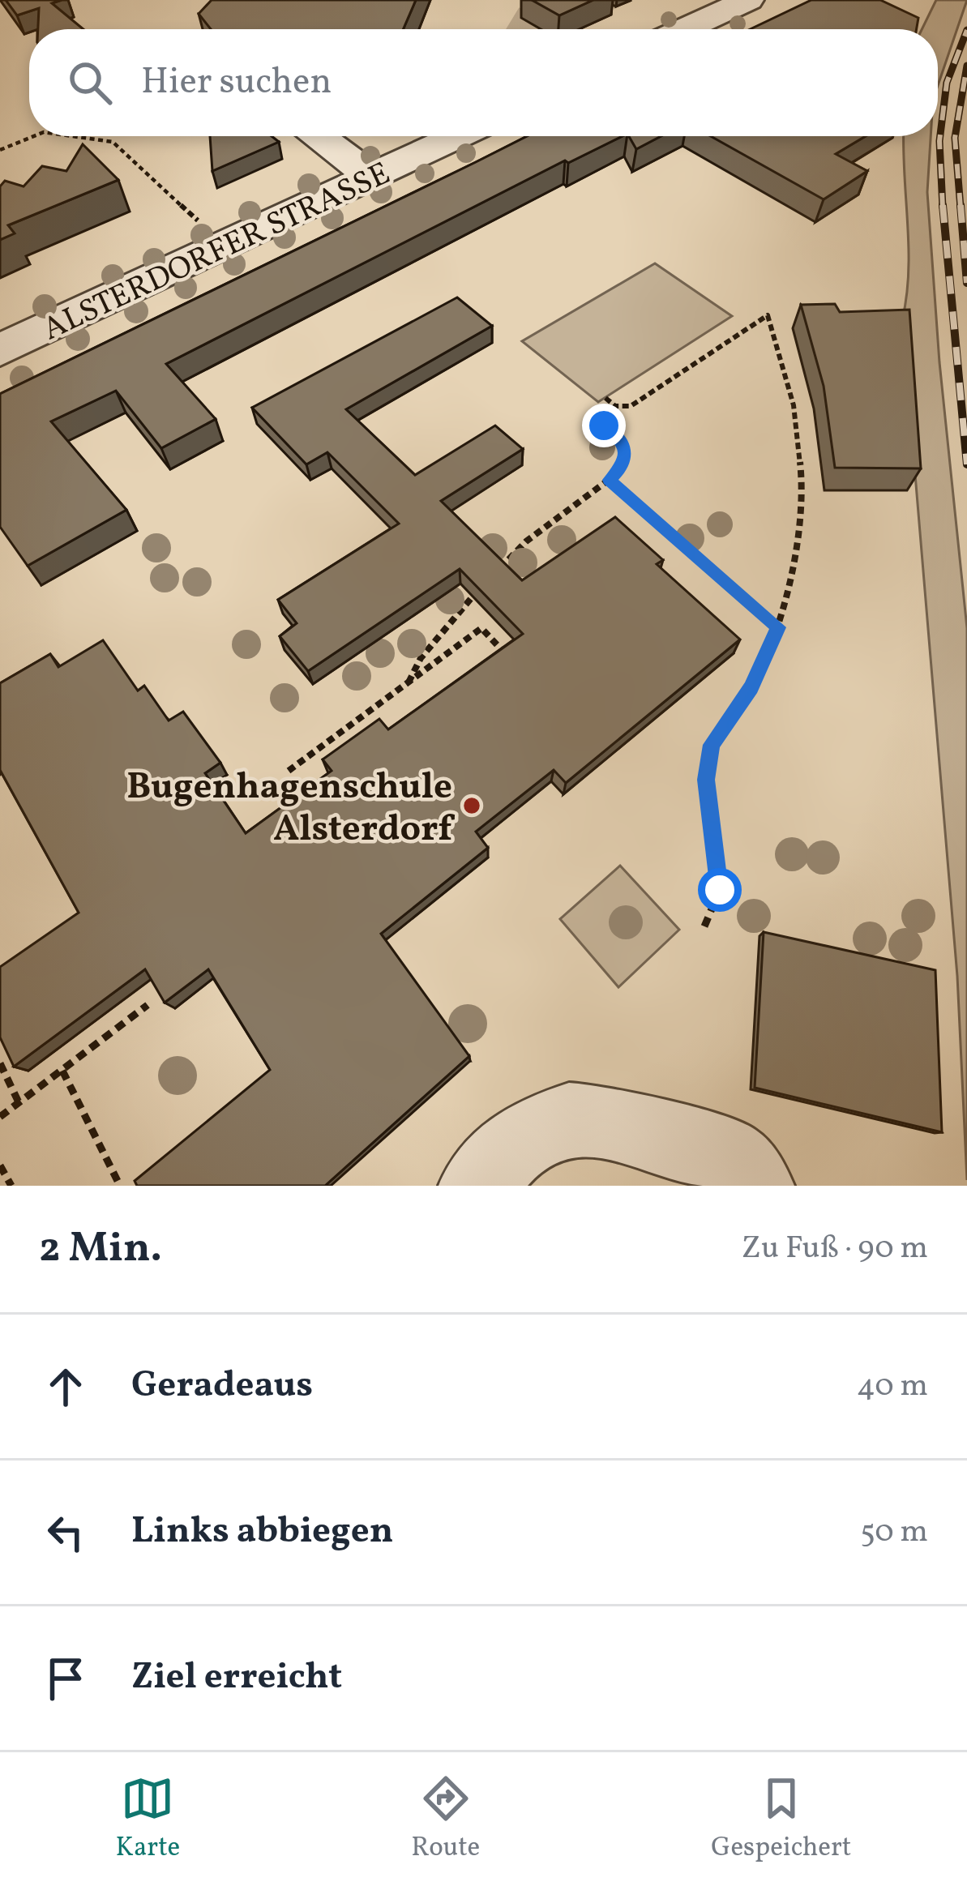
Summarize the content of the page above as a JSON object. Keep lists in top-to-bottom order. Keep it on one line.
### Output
{"streets":{"street":["ALSTERDORFER STRASSE"]},"places":["Bugenhagenschule Alsterdorf"],"page":{"search":"Hier suchen","heading":["2 Min.","Zu Fuß · 90 m"],"list":[["Geradeaus","40 m"],["Links abbiegen","50 m"],"Ziel erreicht"],"nav":["Karte","Route","Gespeichert"]}}
